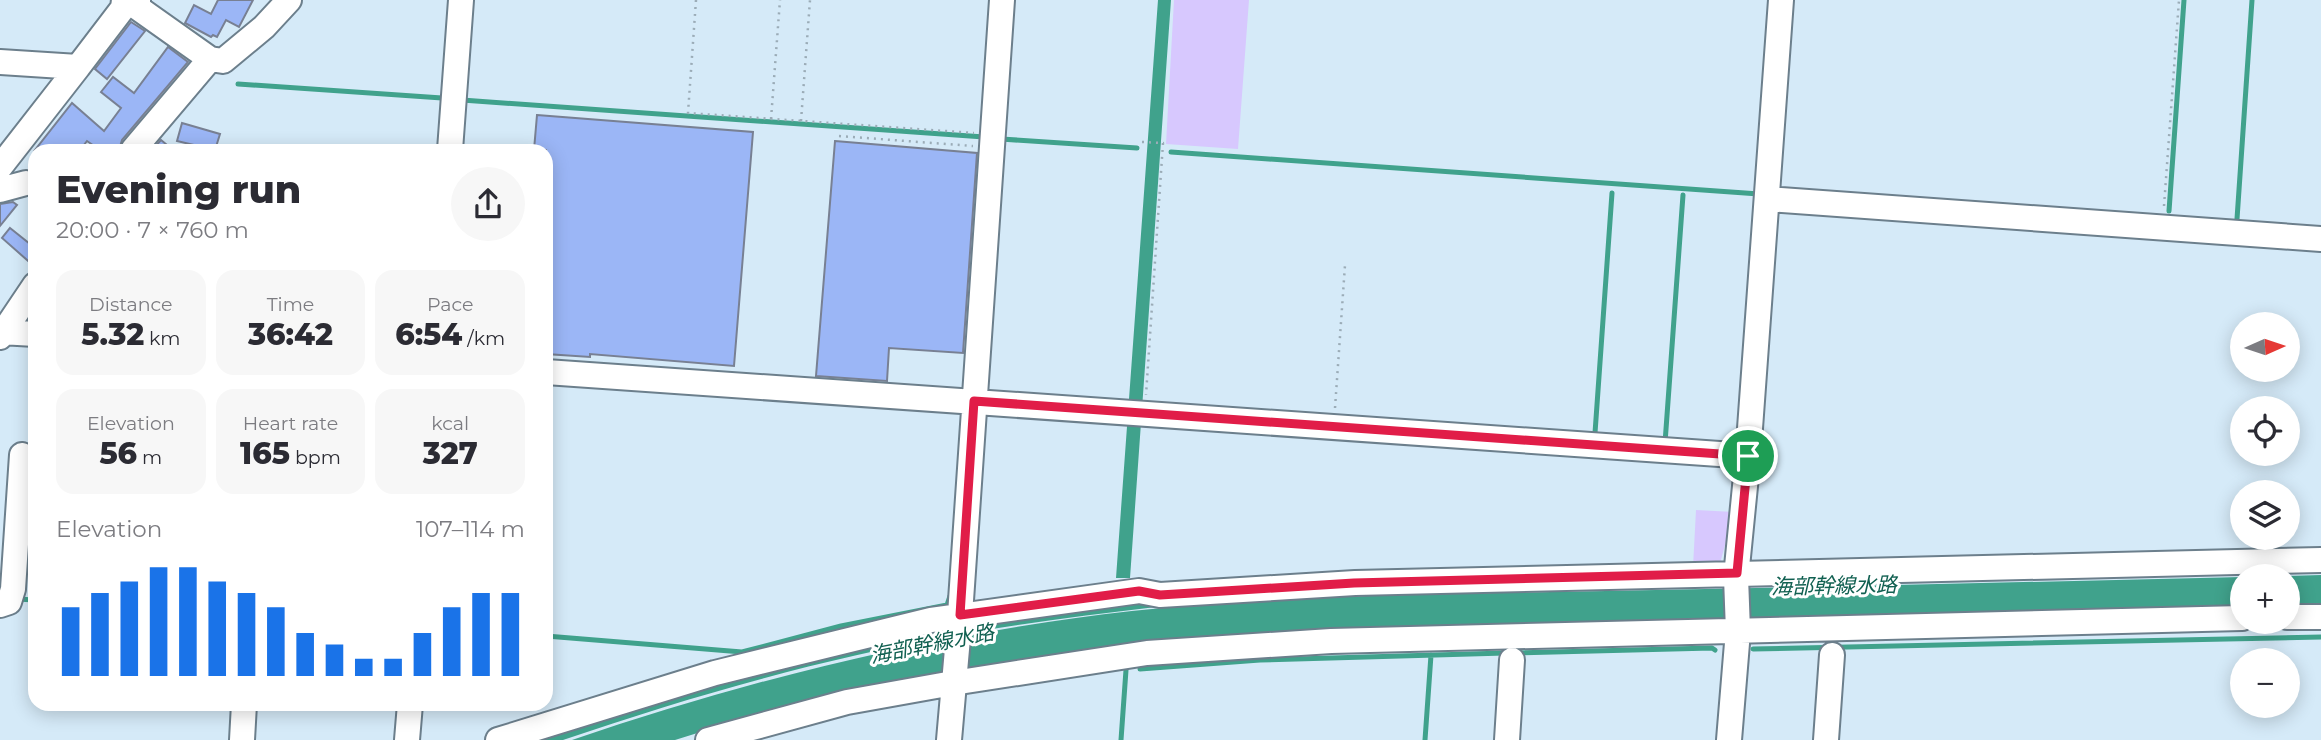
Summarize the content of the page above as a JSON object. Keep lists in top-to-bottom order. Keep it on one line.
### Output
{"water":["海部幹線水路"],"north":"right","page":{"heading":["Evening run","20:00 · 7 × 760 m"],"stats":[["Distance","5.32 km"],["Time","36:42"],["Pace","6:54 /km"],["Elevation","56 m"],["Heart rate","165 bpm"],["kcal","327"]],"map_buttons":["+","−"],"chart":["Elevation","107–114 m"]}}
